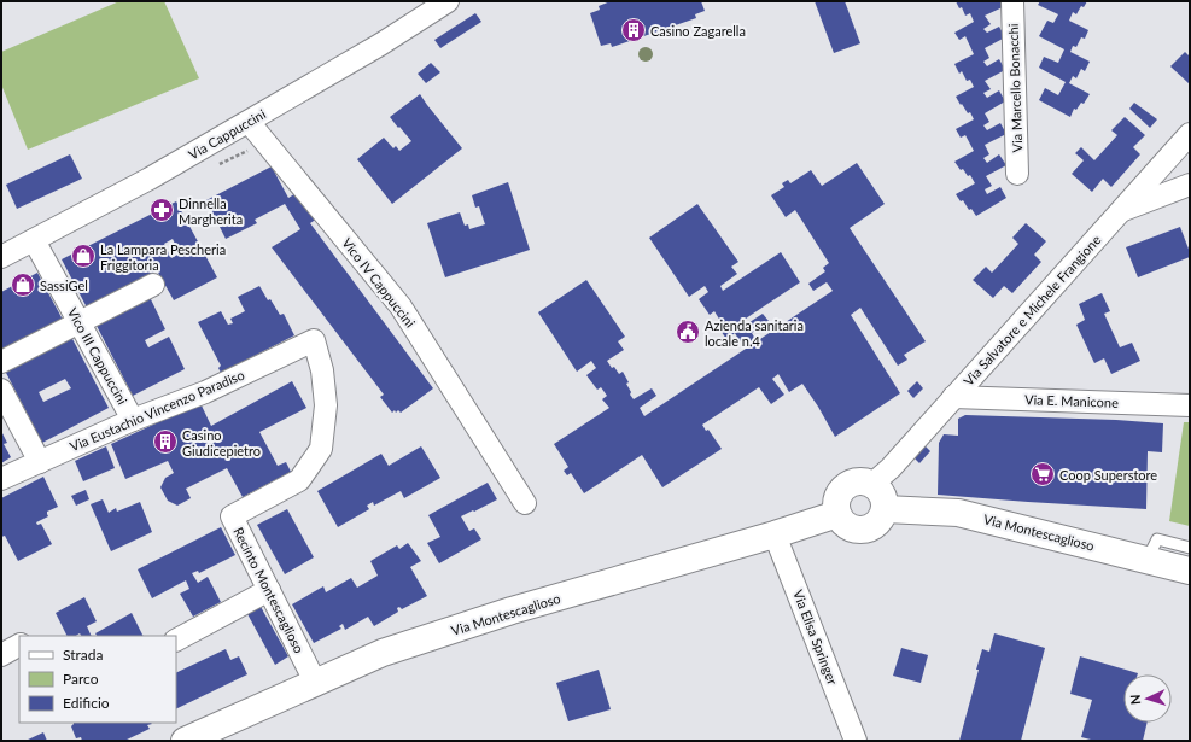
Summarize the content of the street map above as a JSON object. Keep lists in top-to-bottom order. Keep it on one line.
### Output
{"streets":{"main road":["Via Montescaglioso"],"street":["Via Marcello Bonacchi","Via Cappuccini","Vico IV Cappuccini","Via Salvatore e Michele Frangione","Vico III Cappuccini","Via E. Manicone","Via Eustachio Vincenzo Paradiso","Recinto Montescaglioso","Via Elisa Springer"]},"crossings":[["Via Cappuccini","Vico IV Cappuccini"],["Via Cappuccini","Vico III Cappuccini"],["Via Salvatore e Michele Frangione","Via E. Manicone"],["Via Salvatore e Michele Frangione","Via Montescaglioso"],["Vico III Cappuccini","Via Eustachio Vincenzo Paradiso"],["Via Eustachio Vincenzo Paradiso","Recinto Montescaglioso"],["Via Montescaglioso","Recinto Montescaglioso"],["Via Montescaglioso","Via Elisa Springer"]],"places":{"building":["Casino Zagarella","Casino Giudicepietro"],"pharmacy":["Dinnella Margherita"],"shop":["La Lampara Pescheria Friggitoria","SassiGel"],"public building":["Azienda sanitaria locale n.4"],"supermarket":["Coop Superstore"]},"legend":["Strada","Parco","Edificio"],"north":"left"}
